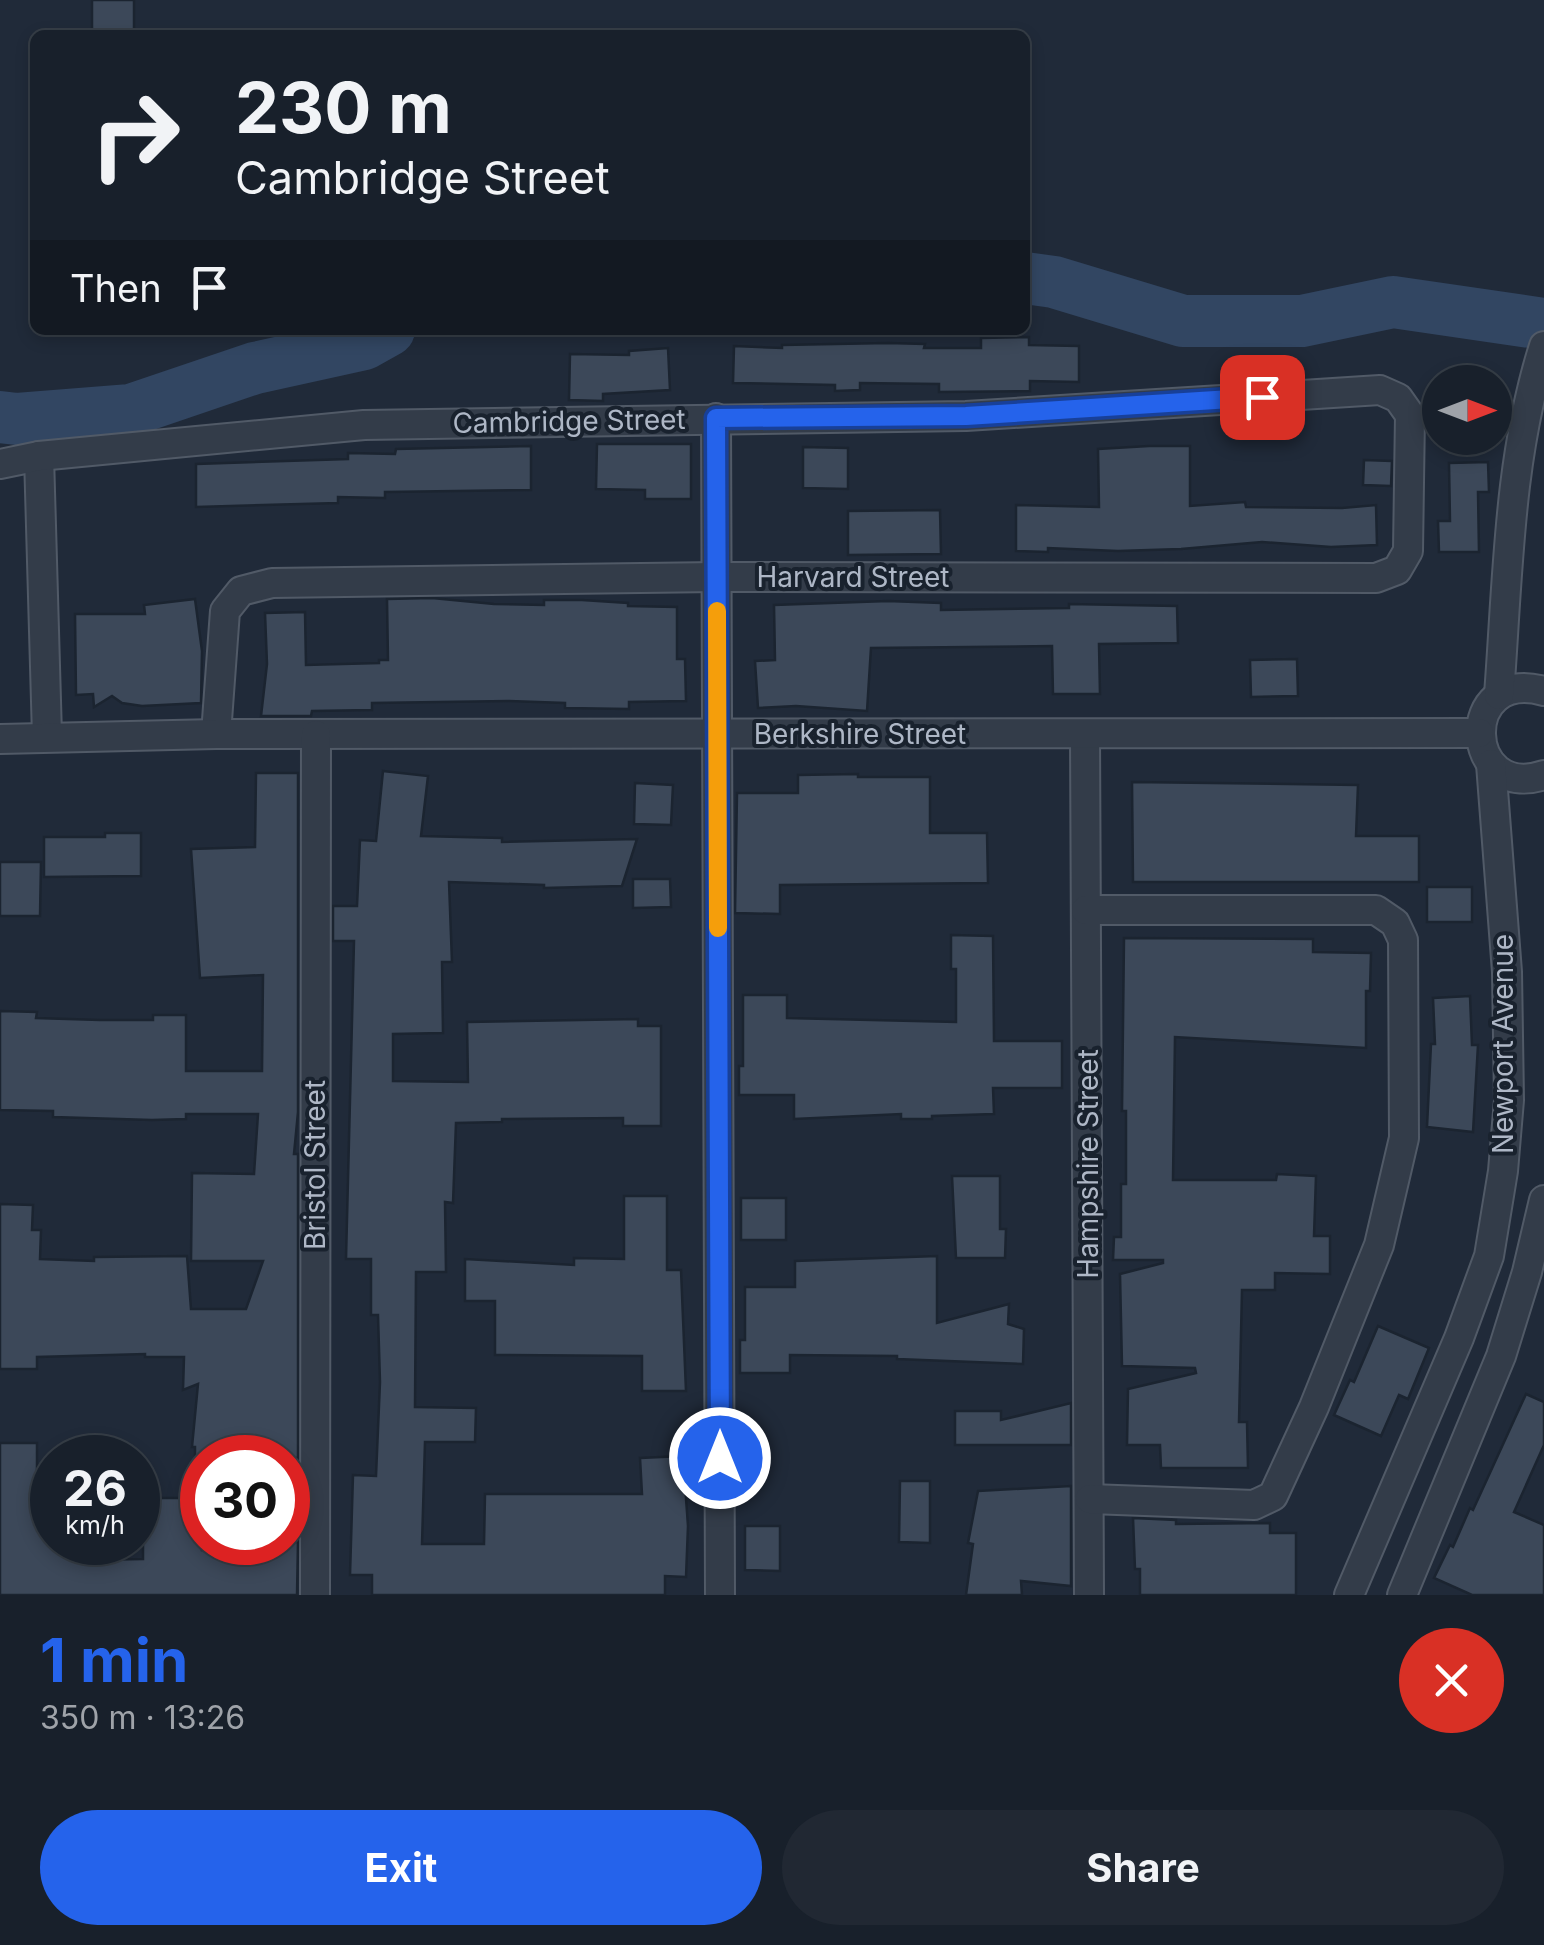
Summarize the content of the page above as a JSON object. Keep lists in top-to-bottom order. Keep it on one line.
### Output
{"streets":{"street":["Cambridge Street","Harvard Street","Berkshire Street","Newport Avenue","Hampshire Street","Bristol Street"]},"crossings":[["Cambridge Street","Harvard Street"],["Harvard Street","Berkshire Street"],["Berkshire Street","Newport Avenue"],["Berkshire Street","Hampshire Street"],["Berkshire Street","Bristol Street"]],"north":"right","page":{"turn":["230 m","Cambridge Street"],"then":"Then","speed":"26 km/h","limit":"30","heading":["1 min","350 m · 13:26"],"buttons":["Exit","Share"]}}
